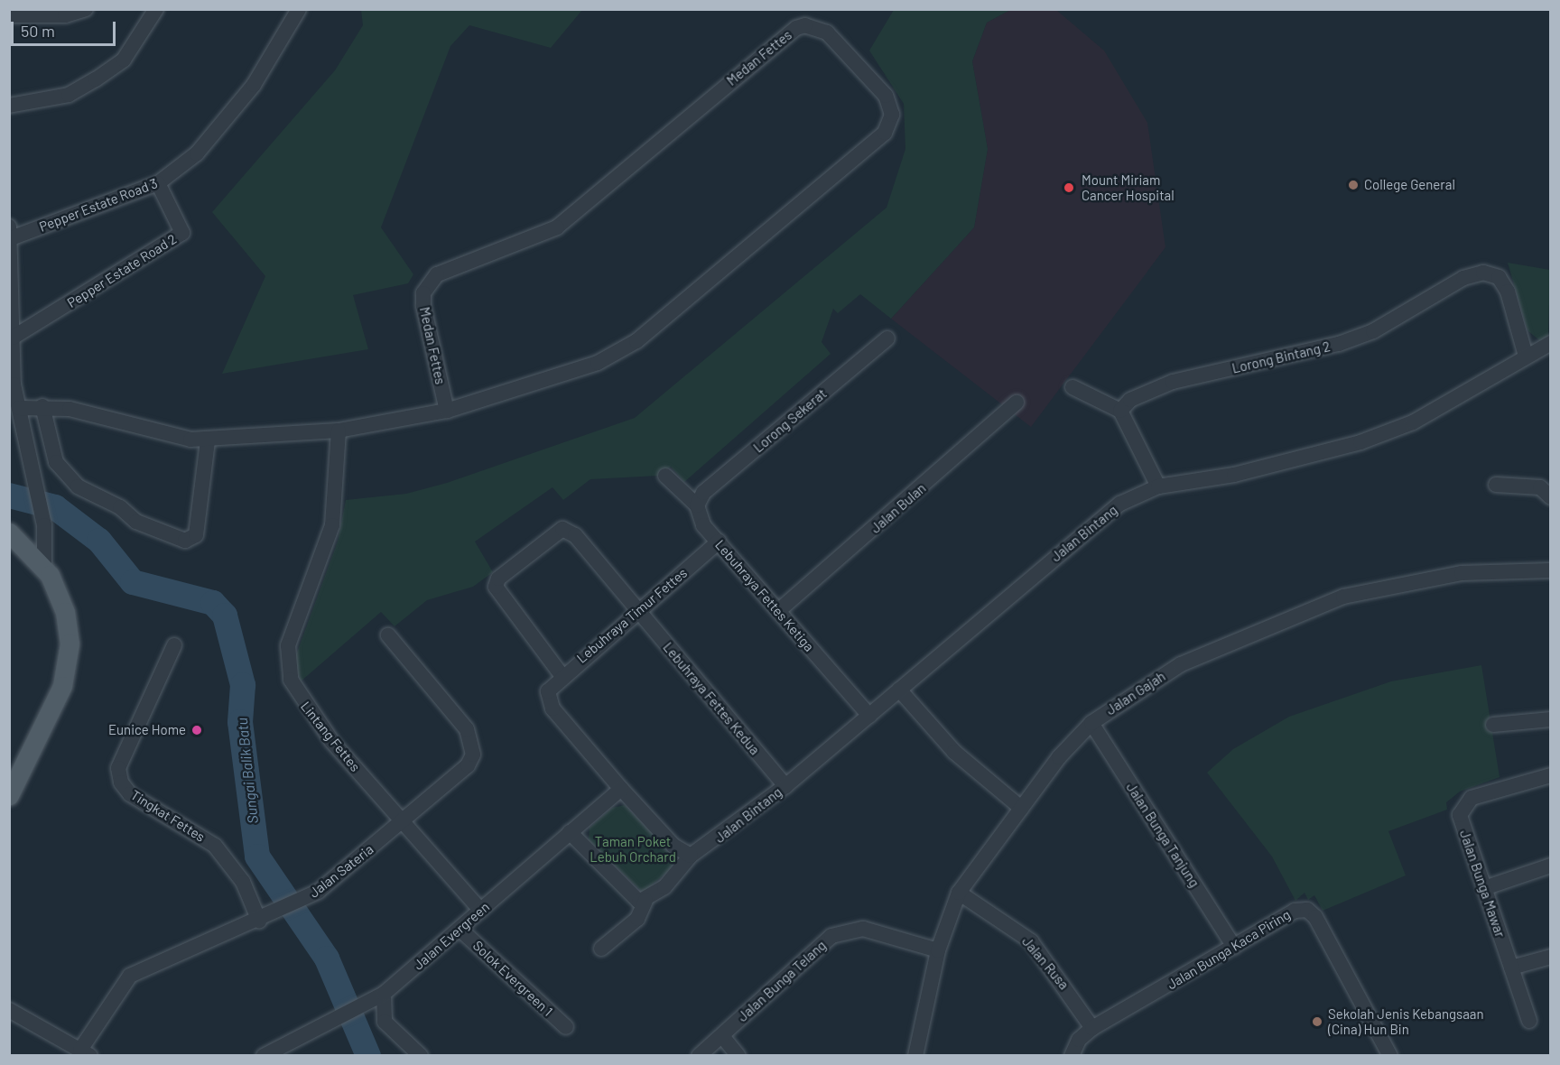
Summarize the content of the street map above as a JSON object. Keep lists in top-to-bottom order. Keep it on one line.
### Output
{"streets":{"street":["Medan Fettes","Pepper Estate Road 3","Pepper Estate Road 2","Lorong Bintang 2","Lorong Sekerat","Jalan Bulan","Jalan Bintang","Lebuhraya Fettes Ketiga","Lebuhraya Timur Fettes","Jalan Gajah","Lebuhraya Fettes Kedua","Lintang Fettes","Tingkat Fettes","Jalan Bunga Tanjung","Jalan Sateria","Jalan Bunga Mawar","Jalan Evergreen","Jalan Bunga Kaca Piring","Jalan Rusa","Solok Evergreen 1","Jalan Bunga Telang"]},"crossings":[["Medan Fettes","Lintang Fettes"],["Pepper Estate Road 3","Pepper Estate Road 2"],["Lorong Bintang 2","Jalan Bintang"],["Lorong Sekerat","Lebuhraya Fettes Ketiga"],["Jalan Bulan","Lebuhraya Fettes Ketiga"],["Jalan Bintang","Lebuhraya Fettes Ketiga"],["Jalan Bintang","Lebuhraya Fettes Kedua"],["Lebuhraya Fettes Ketiga","Lebuhraya Timur Fettes"],["Lebuhraya Timur Fettes","Lebuhraya Fettes Kedua"],["Lebuhraya Timur Fettes","Jalan Evergreen"],["Jalan Gajah","Jalan Bunga Tanjung"],["Jalan Gajah","Jalan Rusa"],["Jalan Gajah","Jalan Bunga Telang"],["Lintang Fettes","Jalan Sateria"],["Lintang Fettes","Jalan Evergreen"],["Tingkat Fettes","Jalan Sateria"],["Jalan Bunga Tanjung","Jalan Bunga Kaca Piring"],["Jalan Evergreen","Solok Evergreen 1"],["Jalan Bunga Kaca Piring","Jalan Rusa"]],"water":["Sungai Balik Batu"],"parks":["Taman Poket Lebuh Orchard"],"places":["College General","Mount Miriam Cancer Hospital","Eunice Home","Sekolah Jenis Kebangsaan (Cina) Hun Bin"],"scale_bar":"50 m"}
